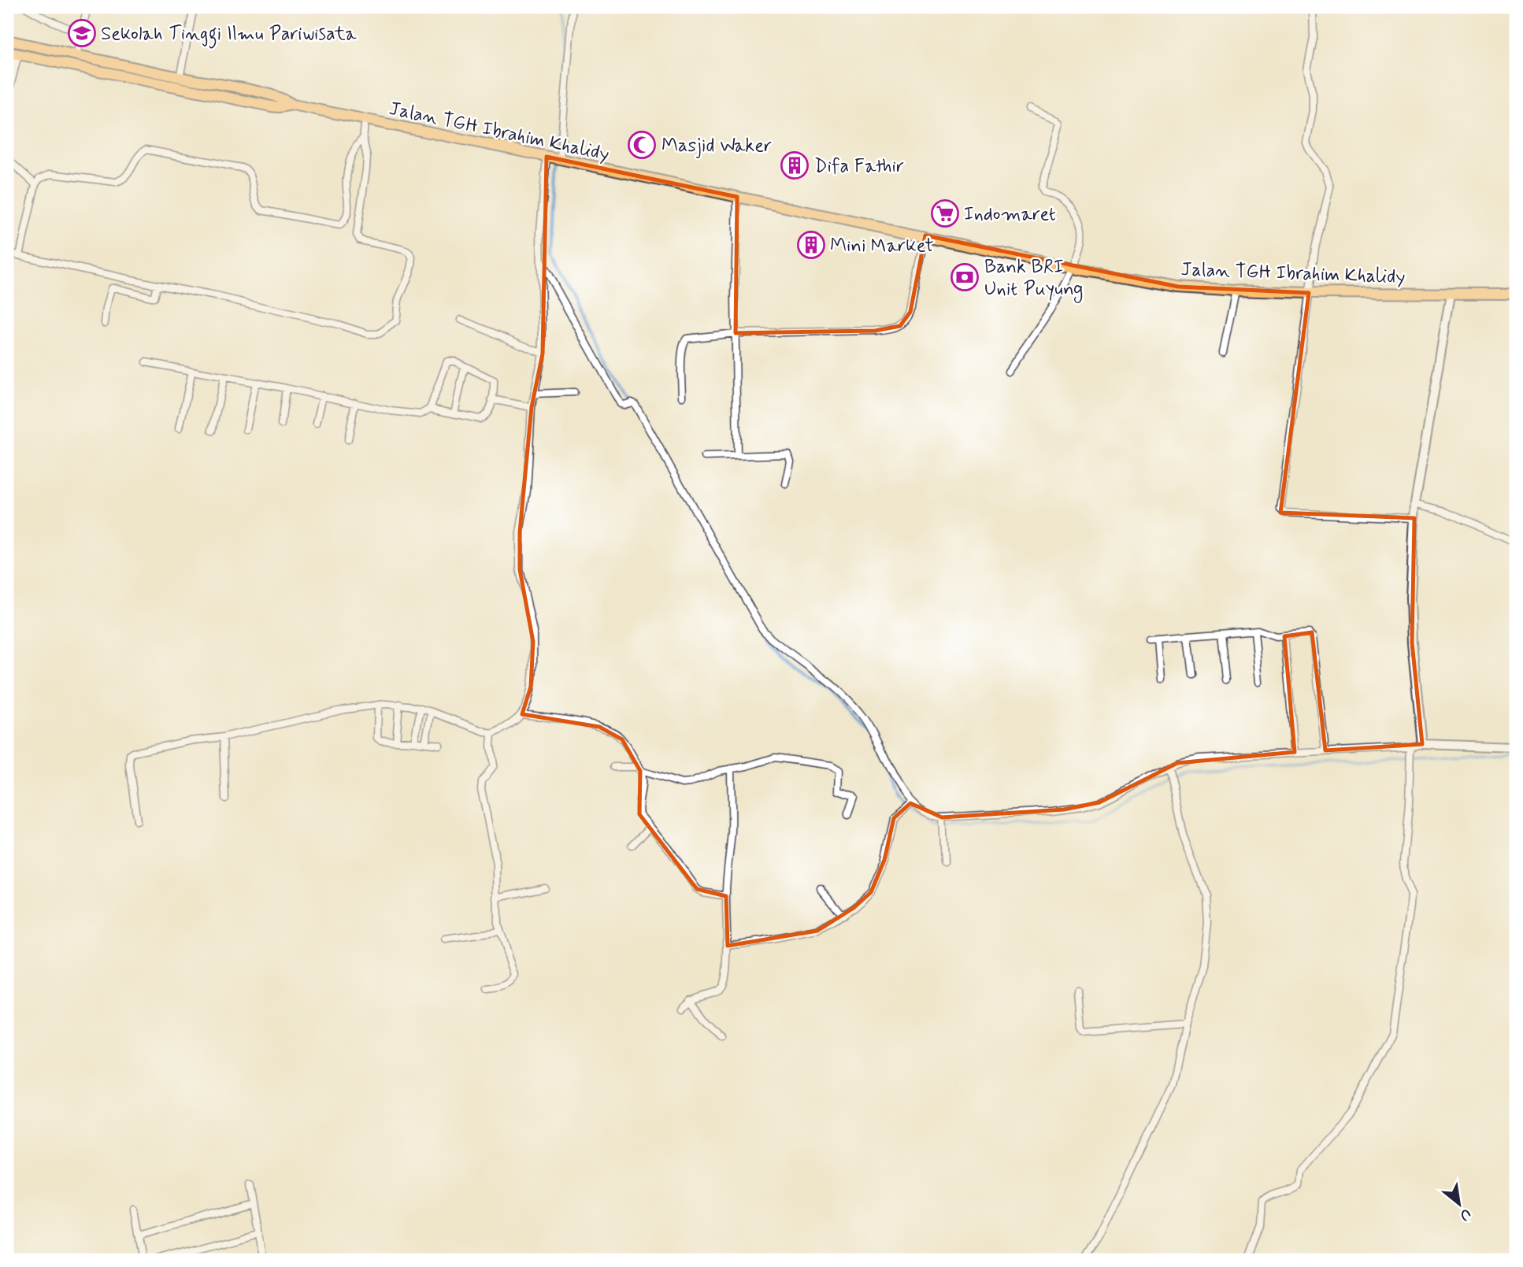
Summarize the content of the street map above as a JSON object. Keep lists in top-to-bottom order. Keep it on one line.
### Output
{"streets":{"main road":["Jalan TGH Ibrahim Khalidy"]},"places":{"school or university":["Sekolah Tinggi Ilmu Pariwisata"],"mosque":["Masjid Waker"],"building":["Difa Fathir","Mini Market"],"supermarket":["Indomaret"],"bank":["Bank BRI Unit Puyung"]},"north":"bottom right"}
